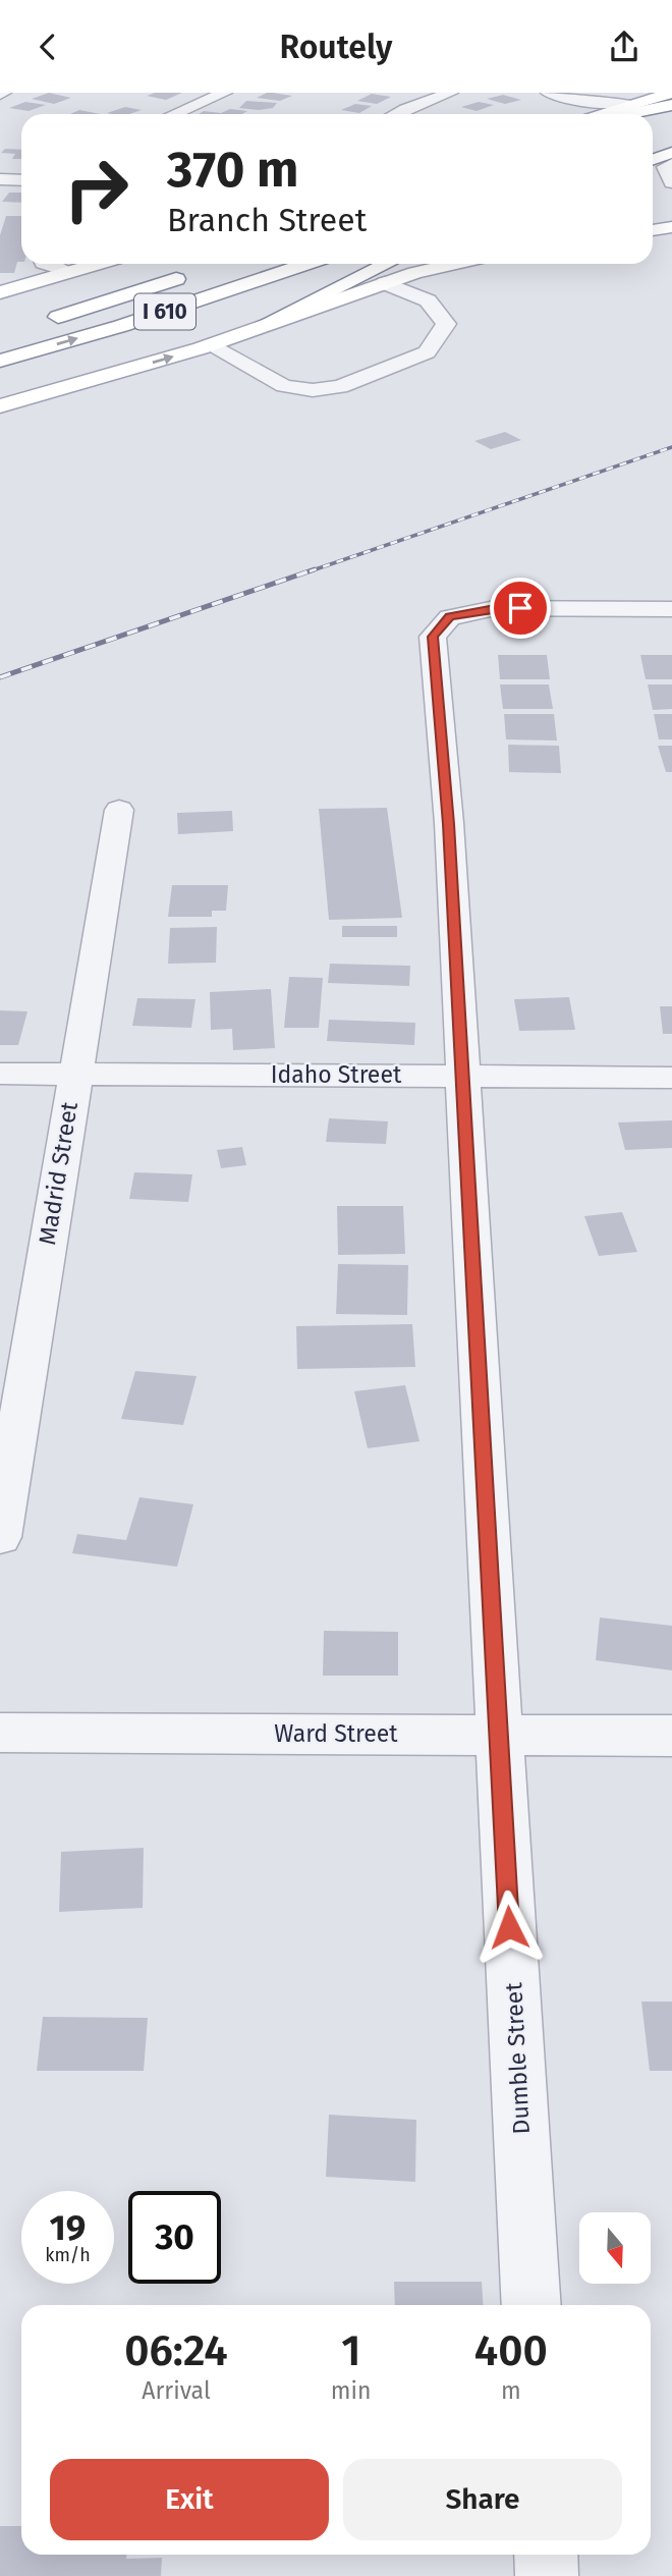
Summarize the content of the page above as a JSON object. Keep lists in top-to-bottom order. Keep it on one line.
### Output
{"streets":{"main road":["I 610"],"street":["Idaho Street","Madrid Street","Ward Street","Dumble Street"]},"crossings":[["Idaho Street","Madrid Street"],["Idaho Street","Dumble Street"],["Ward Street","Dumble Street"]],"north":"bottom","page":{"header":"Routely","turn":["370 m","Branch Street"],"speed":"19 km/h","limit":"30","eta":["06:24","Arrival","1","min","400","m"],"buttons":["Exit","Share"]}}
